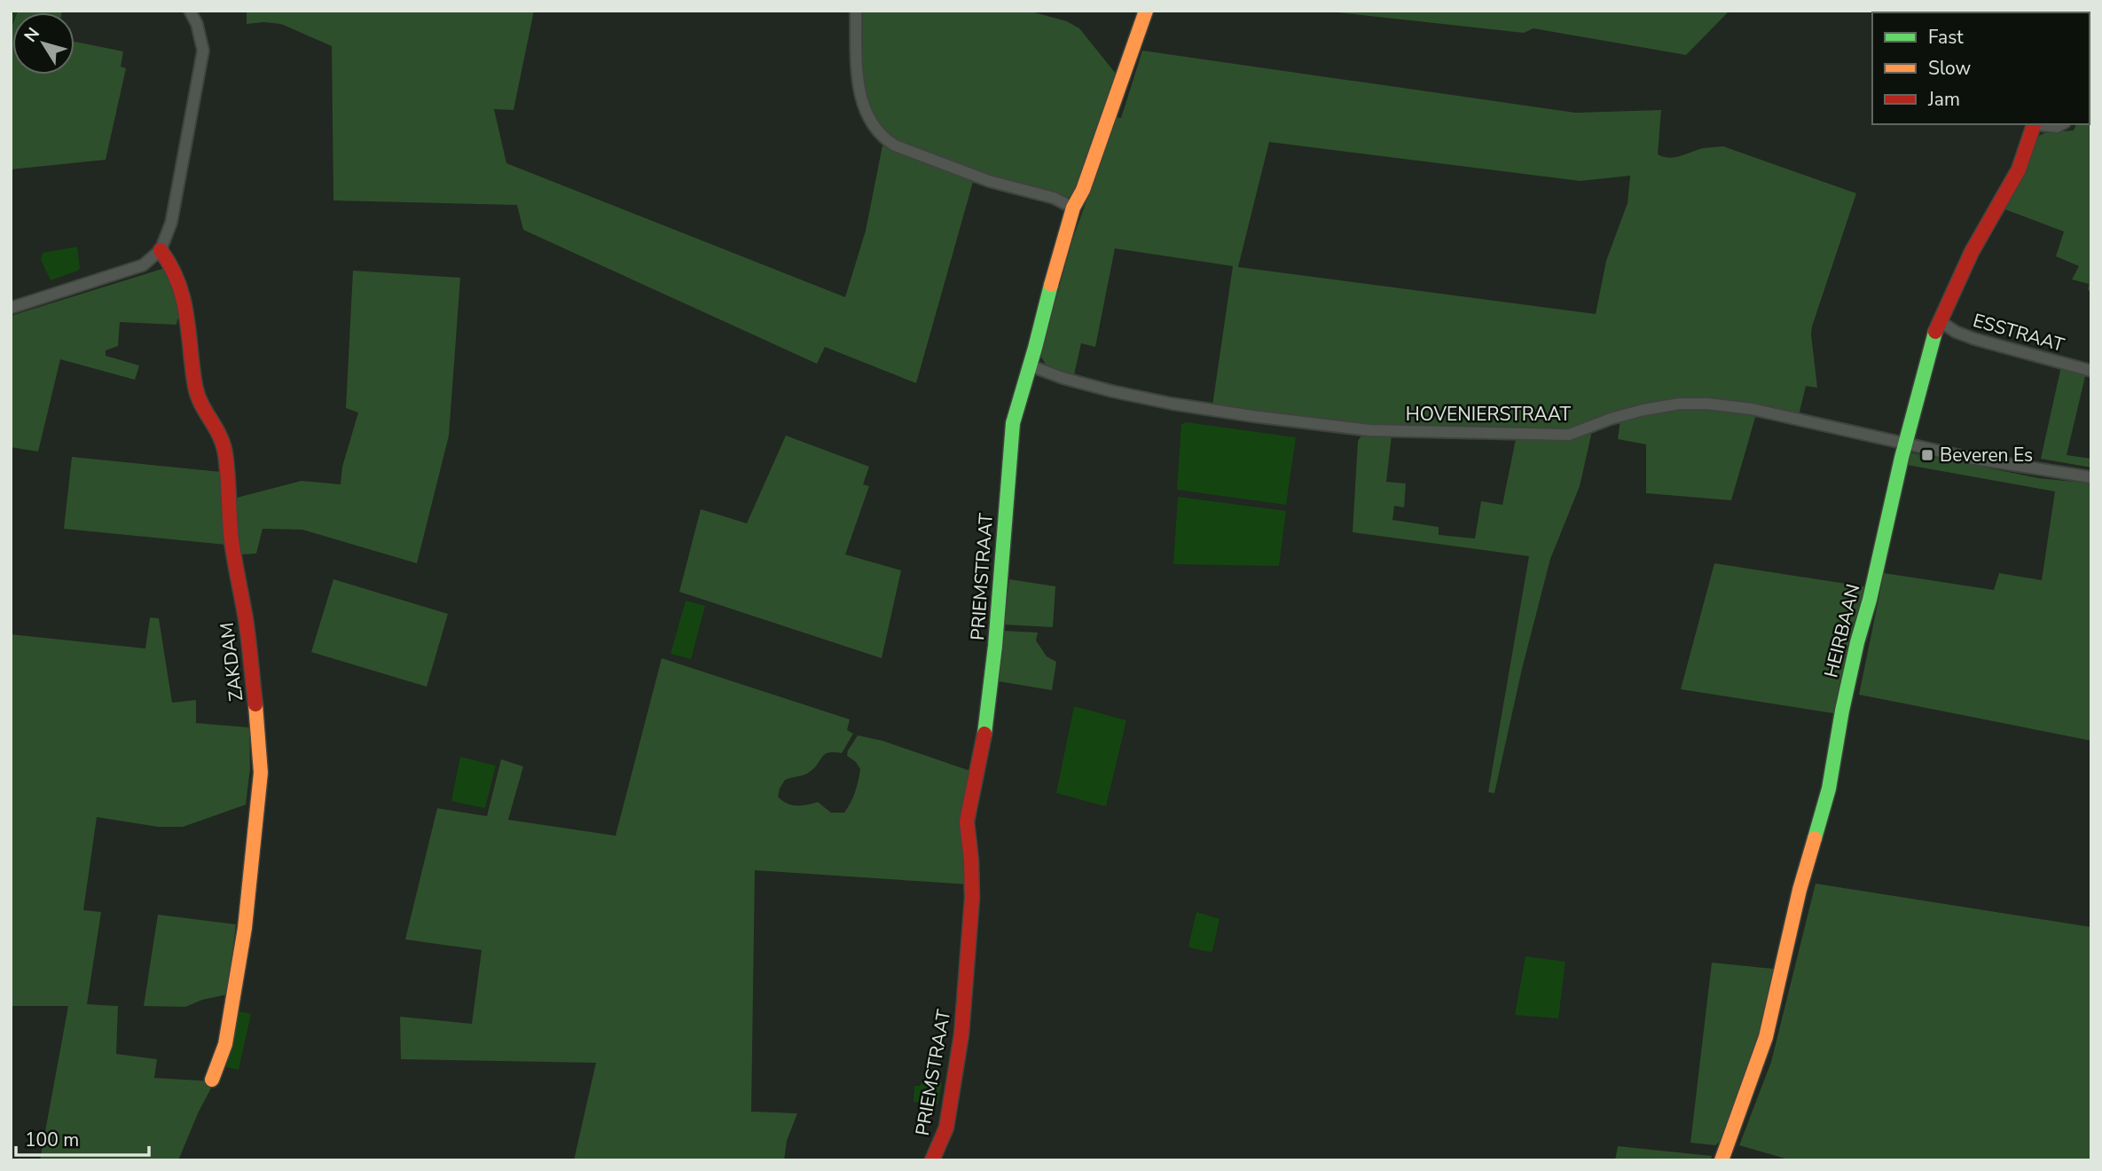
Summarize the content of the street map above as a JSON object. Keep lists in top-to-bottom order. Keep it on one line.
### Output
{"streets":{"street":["ESSTRAAT","HOVENIERSTRAAT","PRIEMSTRAAT","HEIRBAAN","ZAKDAM"]},"crossings":[["ESSTRAAT","HEIRBAAN"],["HOVENIERSTRAAT","PRIEMSTRAAT"],["HOVENIERSTRAAT","HEIRBAAN"]],"places":{"transit":["Beveren Es"]},"legend":["Fast","Slow","Jam"],"scale_bar":"100 m","north":"top left"}
